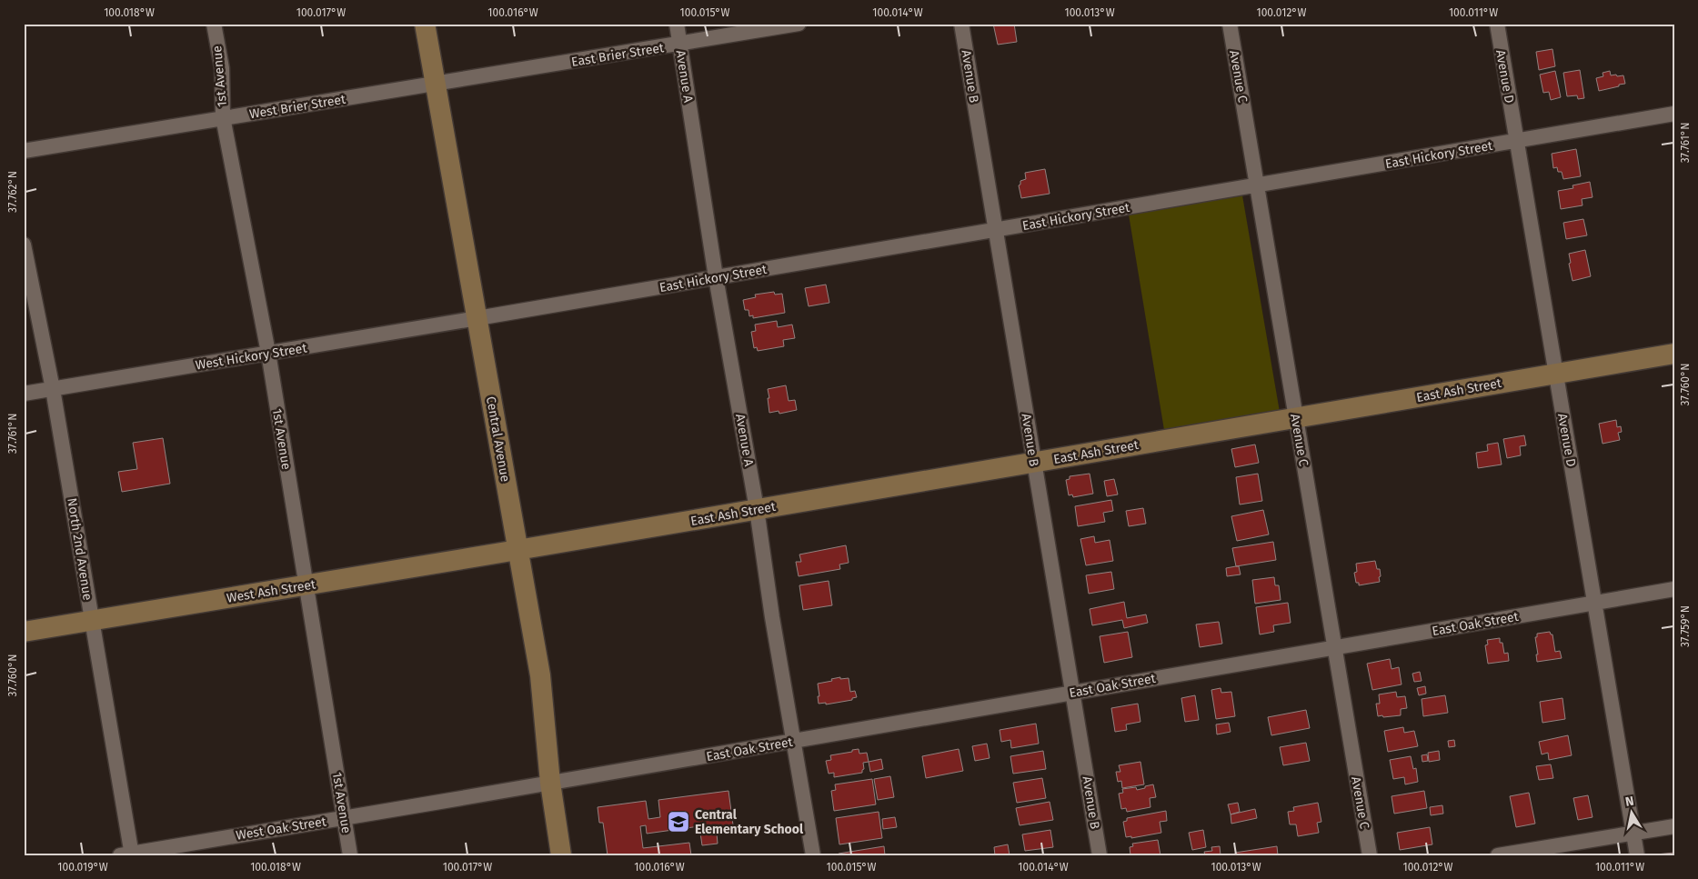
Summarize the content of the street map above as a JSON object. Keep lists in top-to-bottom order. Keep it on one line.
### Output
{"streets":{"street":["East Brier Street","1st Avenue","Avenue A","Avenue B","Avenue C","Avenue D","West Brier Street","East Hickory Street","West Hickory Street","East Ash Street","Central Avenue","North 2nd Avenue","West Ash Street","East Oak Street","West Oak Street"]},"crossings":[["East Brier Street","Avenue A"],["East Brier Street","West Brier Street"],["East Brier Street","Central Avenue"],["1st Avenue","West Brier Street"],["1st Avenue","West Hickory Street"],["1st Avenue","West Ash Street"],["1st Avenue","West Oak Street"],["Avenue A","East Hickory Street"],["Avenue A","East Ash Street"],["Avenue A","East Oak Street"],["Avenue B","East Hickory Street"],["Avenue B","East Ash Street"],["Avenue B","East Oak Street"],["Avenue C","East Hickory Street"],["Avenue C","East Ash Street"],["Avenue C","East Oak Street"],["Avenue D","East Hickory Street"],["Avenue D","East Ash Street"],["Avenue D","East Oak Street"],["West Brier Street","Central Avenue"],["East Hickory Street","West Hickory Street"],["East Hickory Street","Central Avenue"],["West Hickory Street","Central Avenue"],["West Hickory Street","North 2nd Avenue"],["East Ash Street","Central Avenue"],["East Ash Street","West Ash Street"],["Central Avenue","West Ash Street"],["Central Avenue","East Oak Street"],["Central Avenue","West Oak Street"],["North 2nd Avenue","West Ash Street"],["North 2nd Avenue","West Oak Street"],["East Oak Street","West Oak Street"]],"places":{"school or university":["Central Elementary School"]},"north":"top","coordinates":["100.018°W","100.017°W","100.016°W","100.015°W","100.014°W","100.013°W","100.012°W","100.011°W","37.761°N","37.762°N","37.760°N","37.759°N","100.019°W"]}
